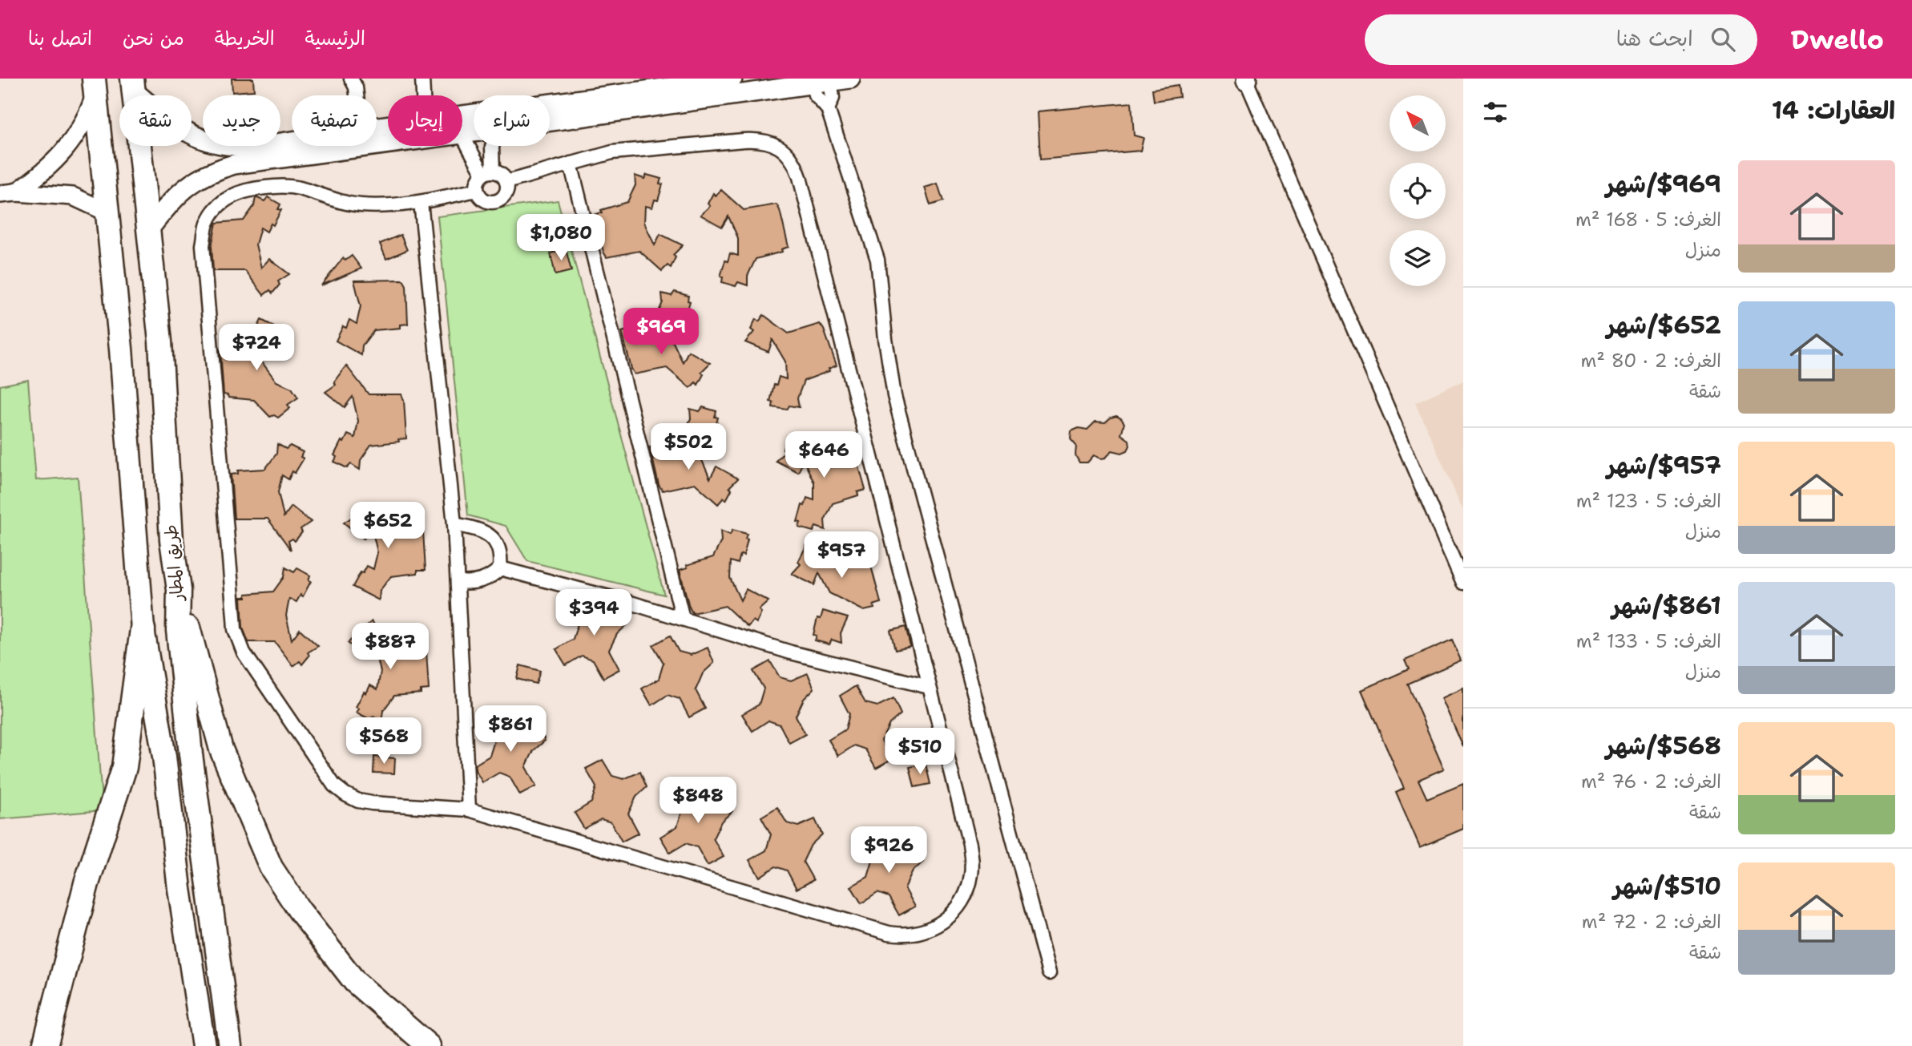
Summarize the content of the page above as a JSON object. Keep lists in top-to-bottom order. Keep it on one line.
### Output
{"streets":{"highway":["طريق المطار"]},"north":"top left","page":{"header":"Dwello","search":"ابحث هنا","nav":["الرئيسية","الخريطة","من نحن","اتصل بنا"],"heading":"العقارات: 14","chip":["شراء","إيجار","تصفية","جديد","شقة"],"list":[{"name":"$969/شهر","note":"الغرف: 5 · 168 m² · منزل"},{"name":"$652/شهر","note":"الغرف: 2 · 80 m² · شقة"},{"name":"$957/شهر","note":"الغرف: 5 · 123 m² · منزل"},{"name":"$861/شهر","note":"الغرف: 5 · 133 m² · منزل"},{"name":"$568/شهر","note":"الغرف: 2 · 76 m² · شقة"},{"name":"$510/شهر","note":"الغرف: 2 · 72 m² · شقة"}],"price":["$1,080","$969","$724","$502","$646","$652","$957","$394","$887","$861","$568","$510","$848","$926"]}}
